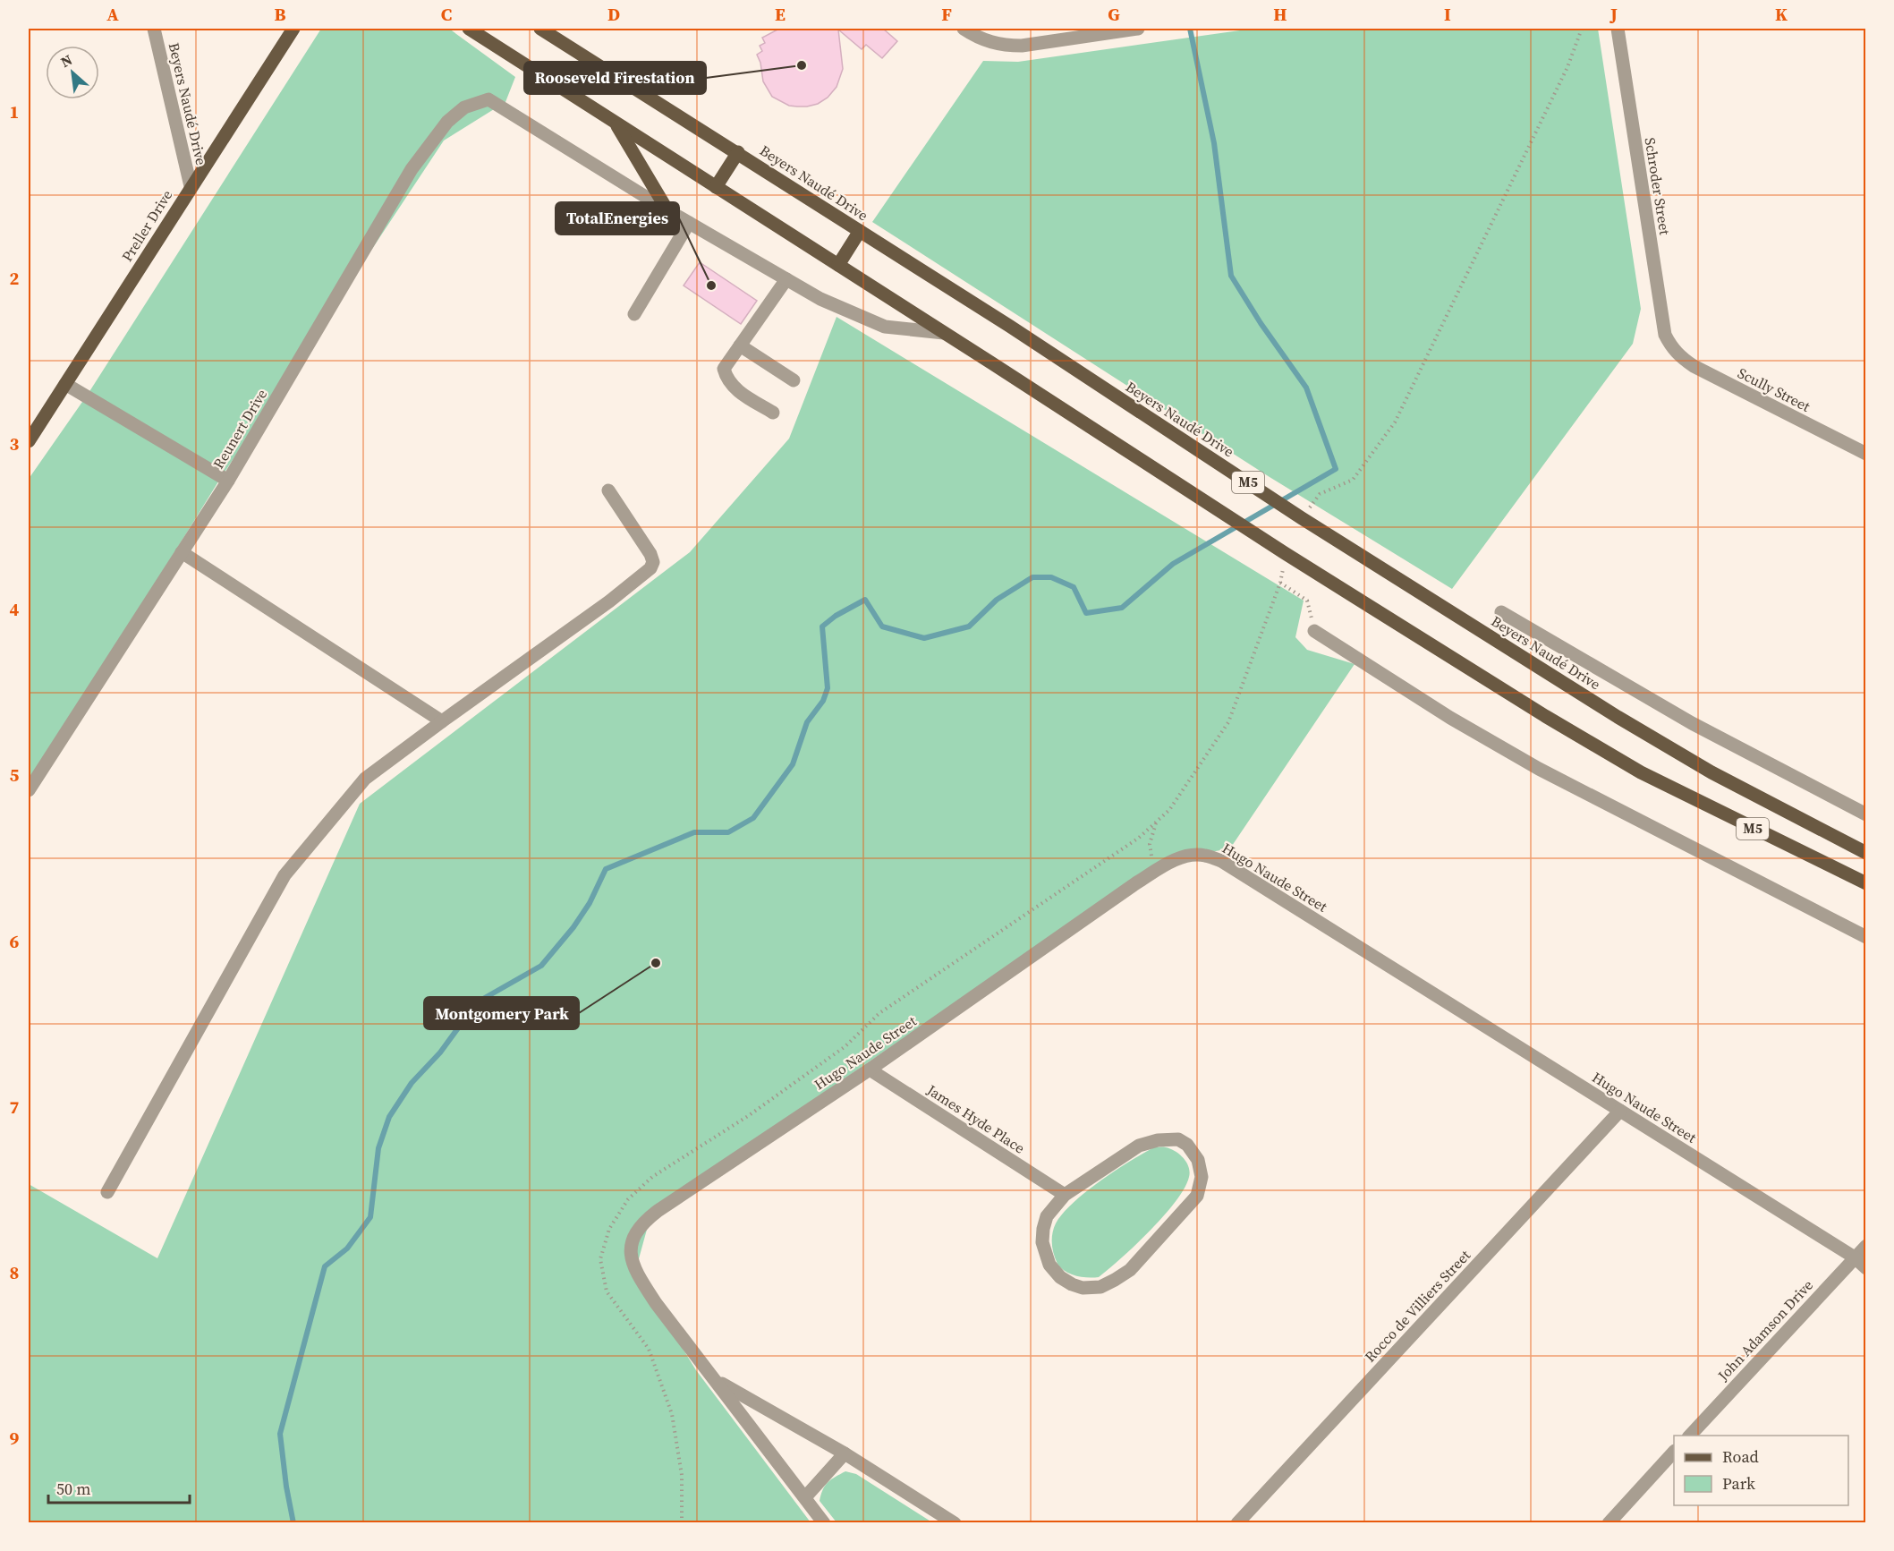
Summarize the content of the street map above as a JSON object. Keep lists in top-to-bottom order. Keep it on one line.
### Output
{"streets":{"main road":["Beyers Naudé Drive","Preller Drive","M5"],"street":["Schroder Street","Scully Street","Reunert Drive","Hugo Naude Street","James Hyde Place","Rocco de Villiers Street","John Adamson Drive"]},"crossings":[["Beyers Naudé Drive","Preller Drive"],["Schroder Street","Scully Street"],["Hugo Naude Street","James Hyde Place"],["Hugo Naude Street","Rocco de Villiers Street"],["Hugo Naude Street","John Adamson Drive"]],"places":["Rooseveld Firestation","TotalEnergies","Montgomery Park"],"legend":["Road","Park"],"scale_bar":"50 m","north":"top left","grid":{"columns":["A","B","C","D","E","F","G","H","I","J","K"],"rows":["1","2","3","4","5","6","7","8","9"]}}
